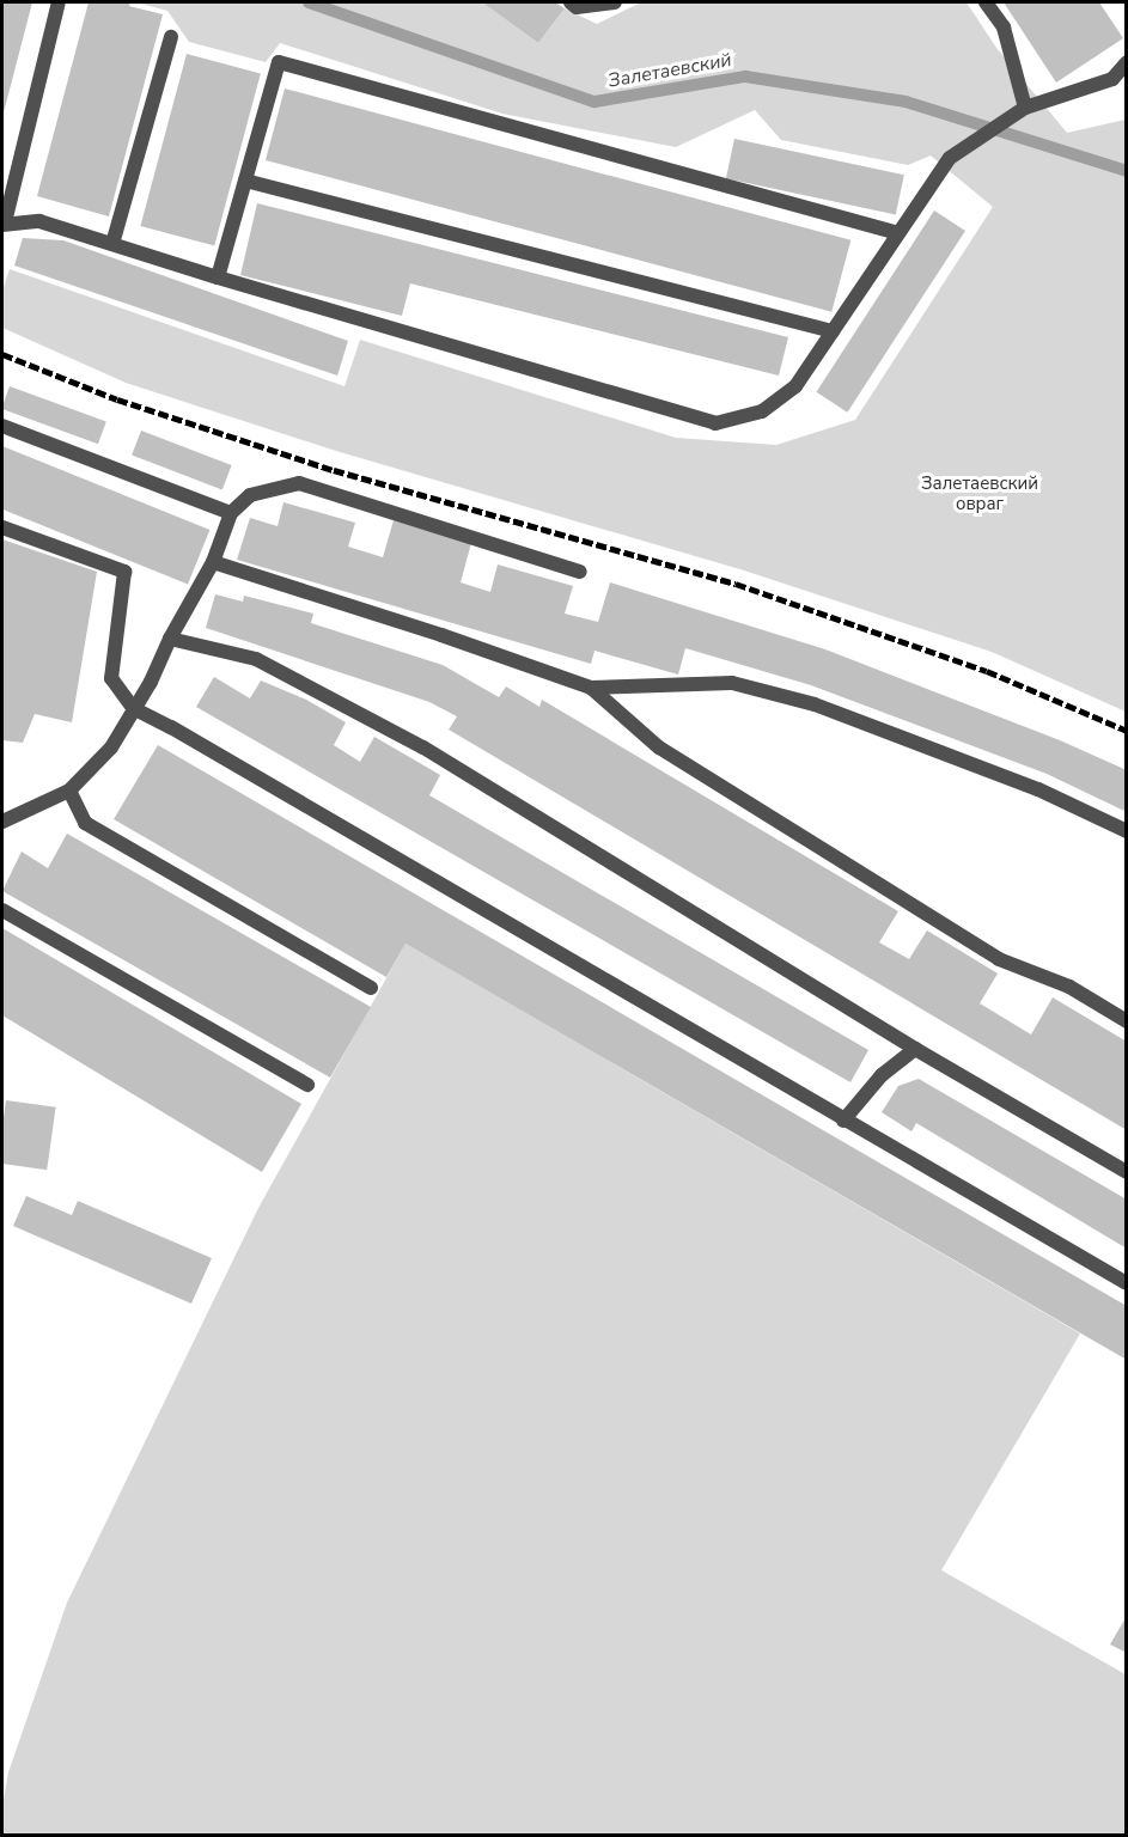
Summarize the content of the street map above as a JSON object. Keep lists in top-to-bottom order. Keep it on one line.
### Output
{"water":["Залетаевский"],"parks":["Залетаевский овраг"]}
